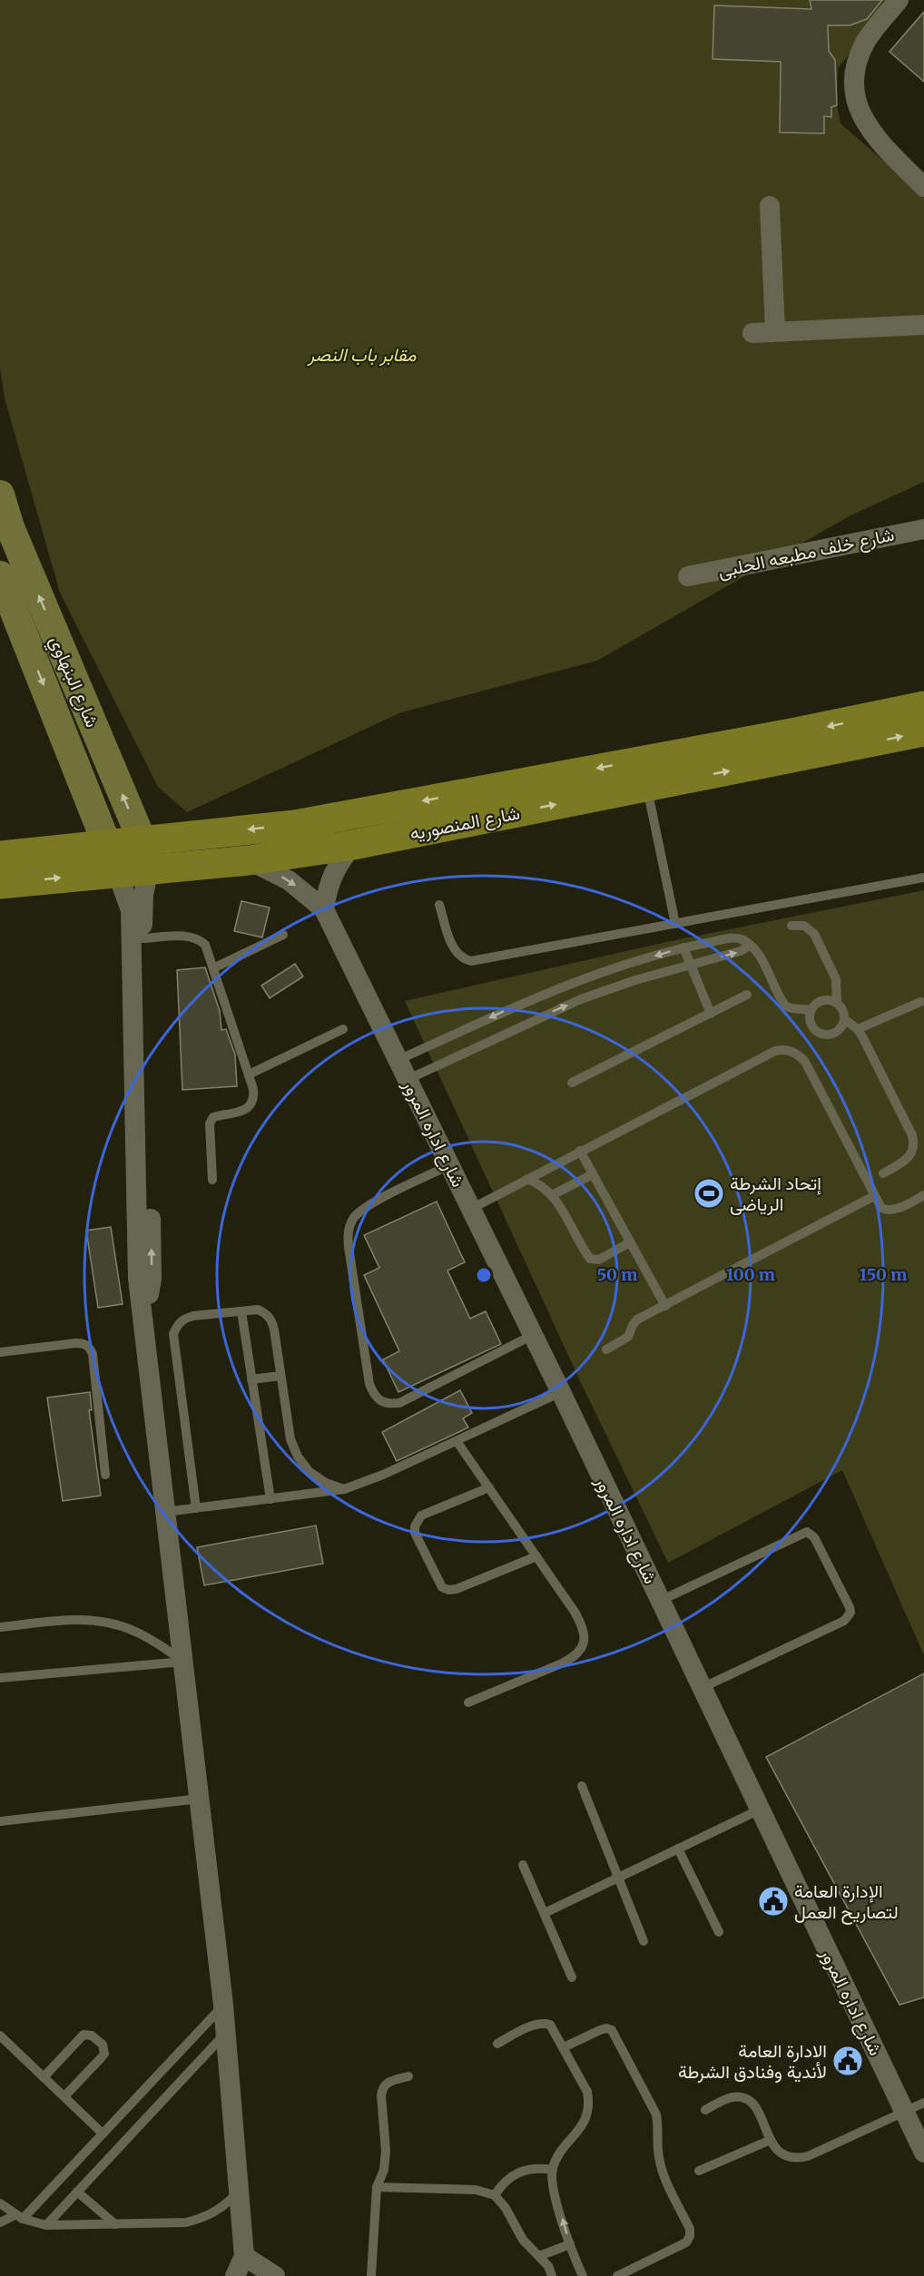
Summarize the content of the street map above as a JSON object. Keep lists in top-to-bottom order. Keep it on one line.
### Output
{"streets":{"main road":["شارع البنهاوي","شارع المنصوريه"],"street":["شارع خلف مطبعه الحلبى","شارع اداره المرور"]},"crossings":[["شارع البنهاوي","شارع المنصوريه"],["شارع المنصوريه","شارع اداره المرور"]],"parks":["مقابر باب النصر"],"places":{"sports":["إتحاد الشرطة الرياضى"],"public building":["الإدارة العامة لتصاريح العمل","الادارة العامة لأندية وفنادق الشرطة"]},"rings":["50 m","100 m","150 m"]}
